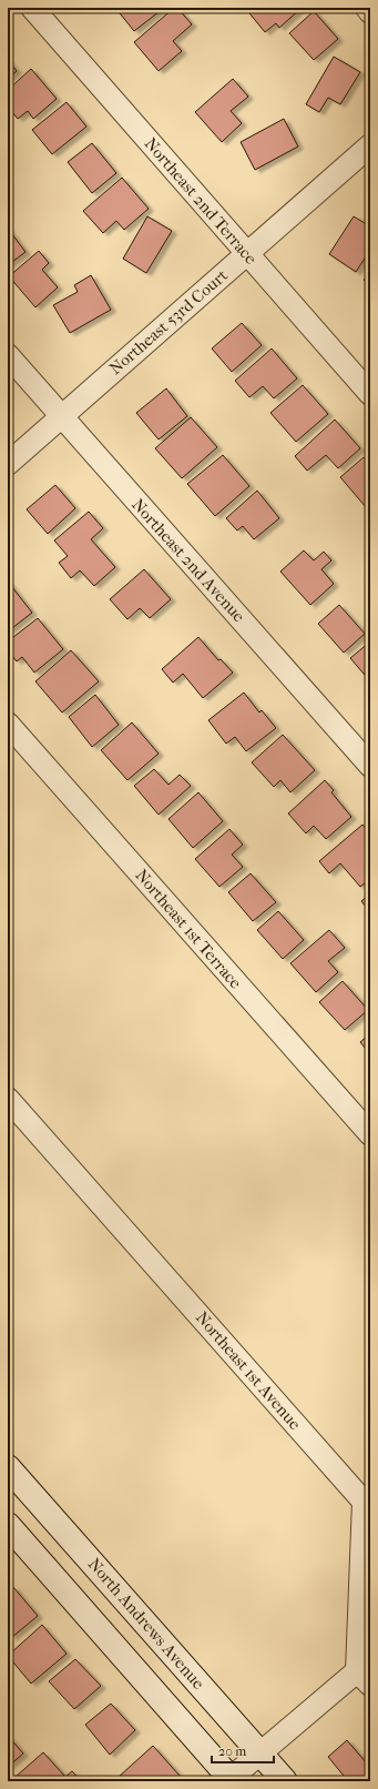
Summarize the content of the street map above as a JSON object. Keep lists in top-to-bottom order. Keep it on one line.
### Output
{"streets":{"main road":["North Andrews Avenue"],"street":["Northeast 2nd Terrace","Northeast 53rd Court","Northeast 2nd Avenue","Northeast 1st Terrace","Northeast 1st Avenue"]},"crossings":[["Northeast 2nd Terrace","Northeast 53rd Court"],["Northeast 53rd Court","Northeast 2nd Avenue"]],"scale_bar":"20 m"}
